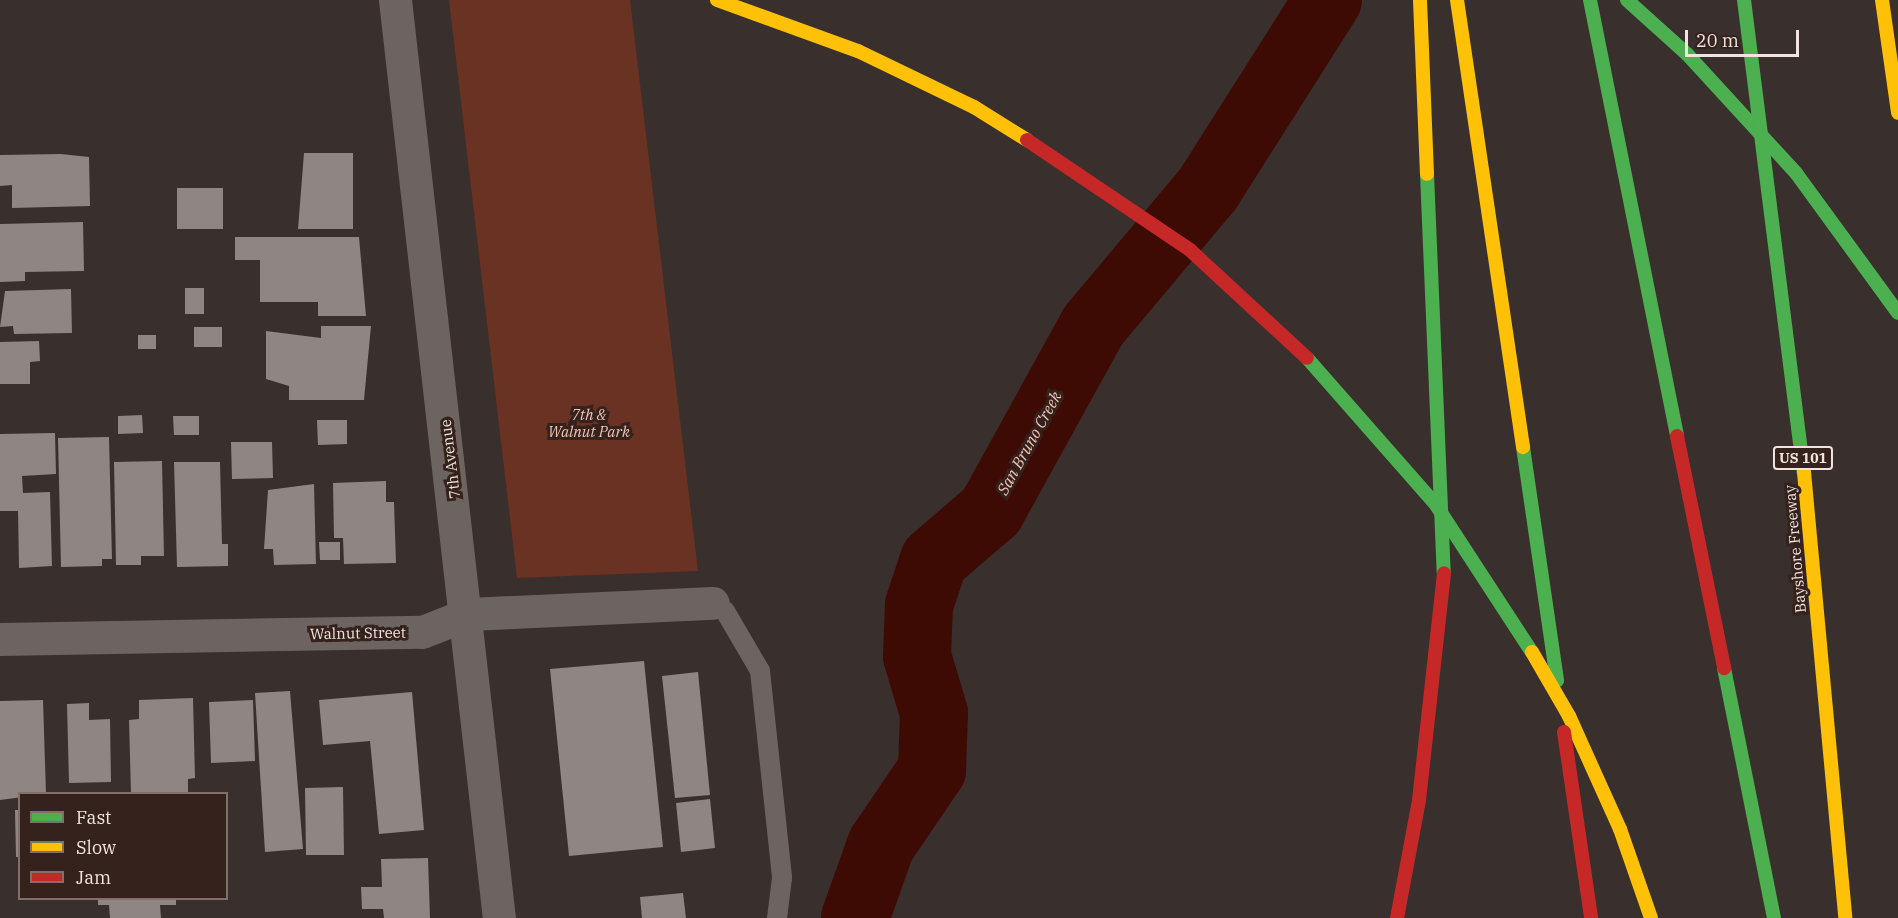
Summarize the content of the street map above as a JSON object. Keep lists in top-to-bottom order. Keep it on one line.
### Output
{"streets":{"highway":["US 101","Bayshore Freeway"],"street":["7th Avenue","Walnut Street"]},"crossings":[["7th Avenue","Walnut Street"]],"water":["San Bruno Creek"],"parks":["7th & Walnut Park"],"legend":["Fast","Slow","Jam"],"scale_bar":"20 m"}
